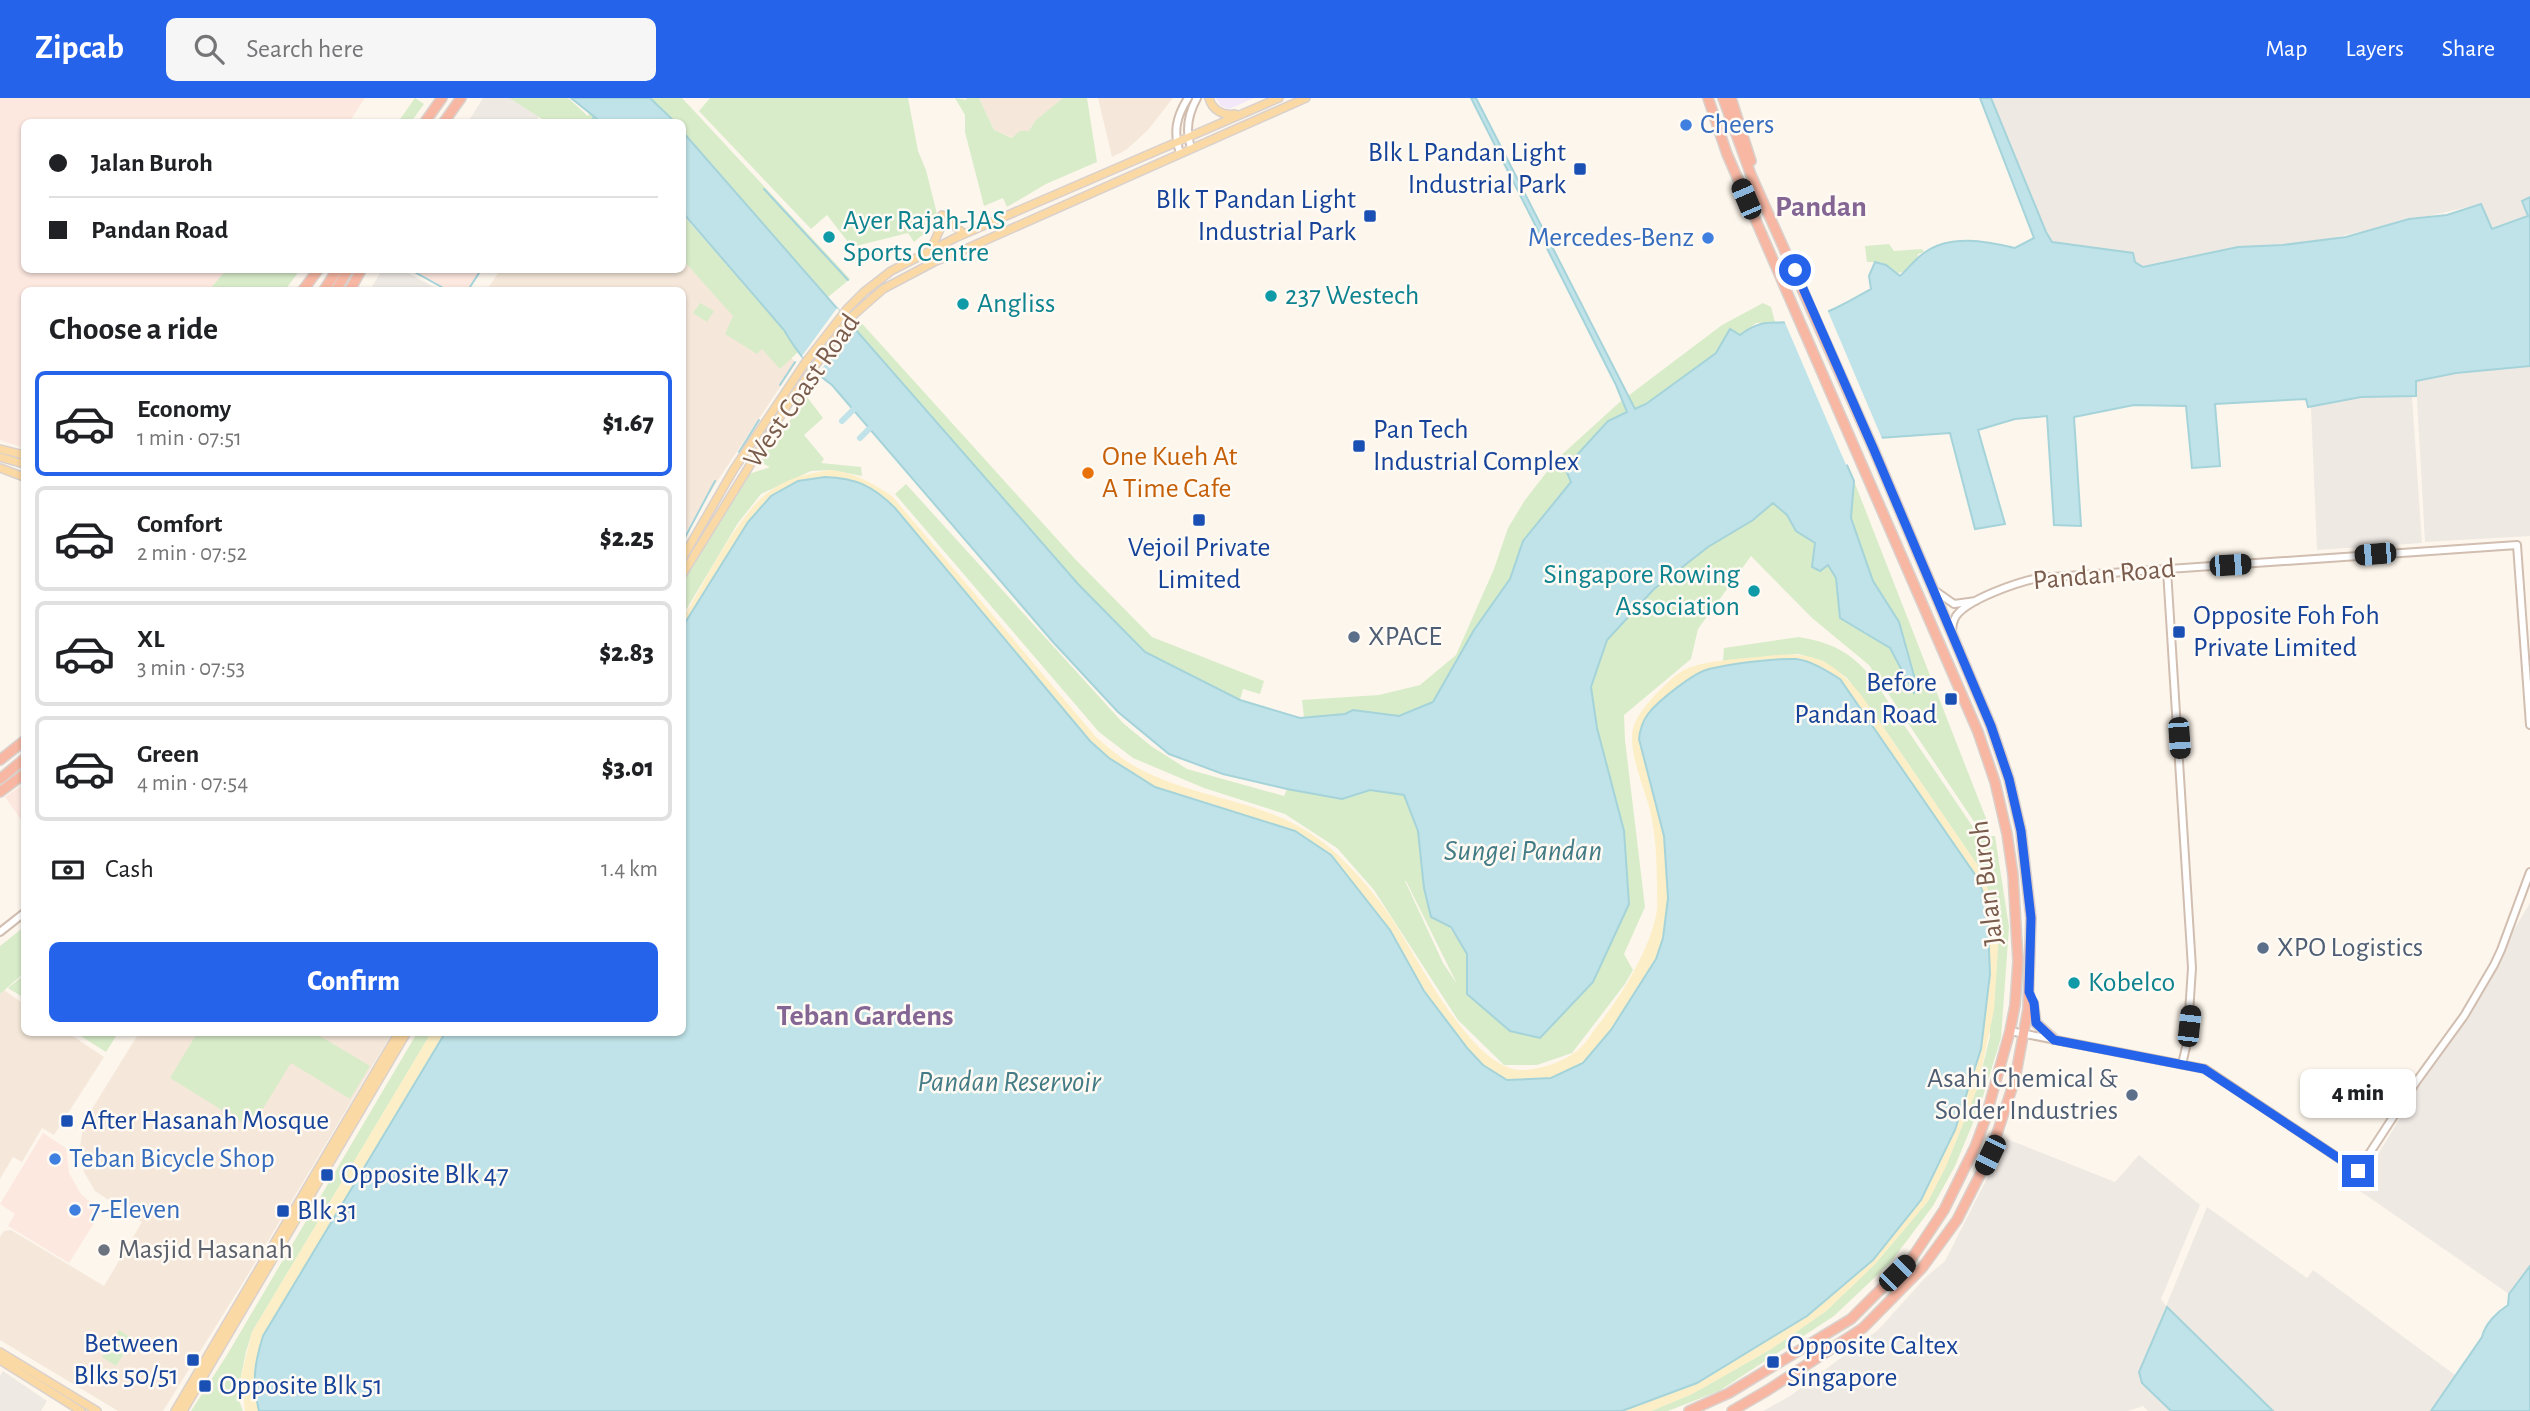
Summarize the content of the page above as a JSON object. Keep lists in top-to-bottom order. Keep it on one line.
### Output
{"streets":{"highway":["Jalan Buroh"],"main road":["West Coast Road"],"street":["Pandan Road"]},"crossings":[["Pandan Road","Jalan Buroh"]],"districts":["Pandan","Teban Gardens"],"water":["Sungei Pandan","Pandan Reservoir"],"places":{"other":["Cheers","Ayer Rajah-JAS Sports Centre","Mercedes-Benz","237 Westech","Angliss","One Kueh At A Time Cafe","Singapore Rowing Association","XPACE","XPO Logistics","Kobelco","Asahi Chemical & Solder Industries","Teban Bicycle Shop","7-Eleven","Masjid Hasanah"],"transit":["Blk L Pandan Light Industrial Park","Blk T Pandan Light Industrial Park","Pan Tech Industrial Complex","Vejoil Private Limited","Opposite Foh Foh Private Limited","Before Pandan Road","After Hasanah Mosque","Opposite Blk 47","Blk 31","Between Blks 50/51","Opposite Caltex Singapore","Opposite Blk 51"]},"page":{"header":"Zipcab","search":"Search here","nav":["Map","Layers","Share"],"banner":["Jalan Buroh","Pandan Road"],"heading":"Choose a ride","list":[{"name":"Economy","note":"1 min · 07:51","value":"$1.67"},{"name":"Comfort","note":"2 min · 07:52","value":"$2.25"},{"name":"XL","note":"3 min · 07:53","value":"$2.83"},{"name":"Green","note":"4 min · 07:54","value":"$3.01"}],"pay":["Cash","1.4 km"],"buttons":"Confirm","bubble":"4 min"}}
